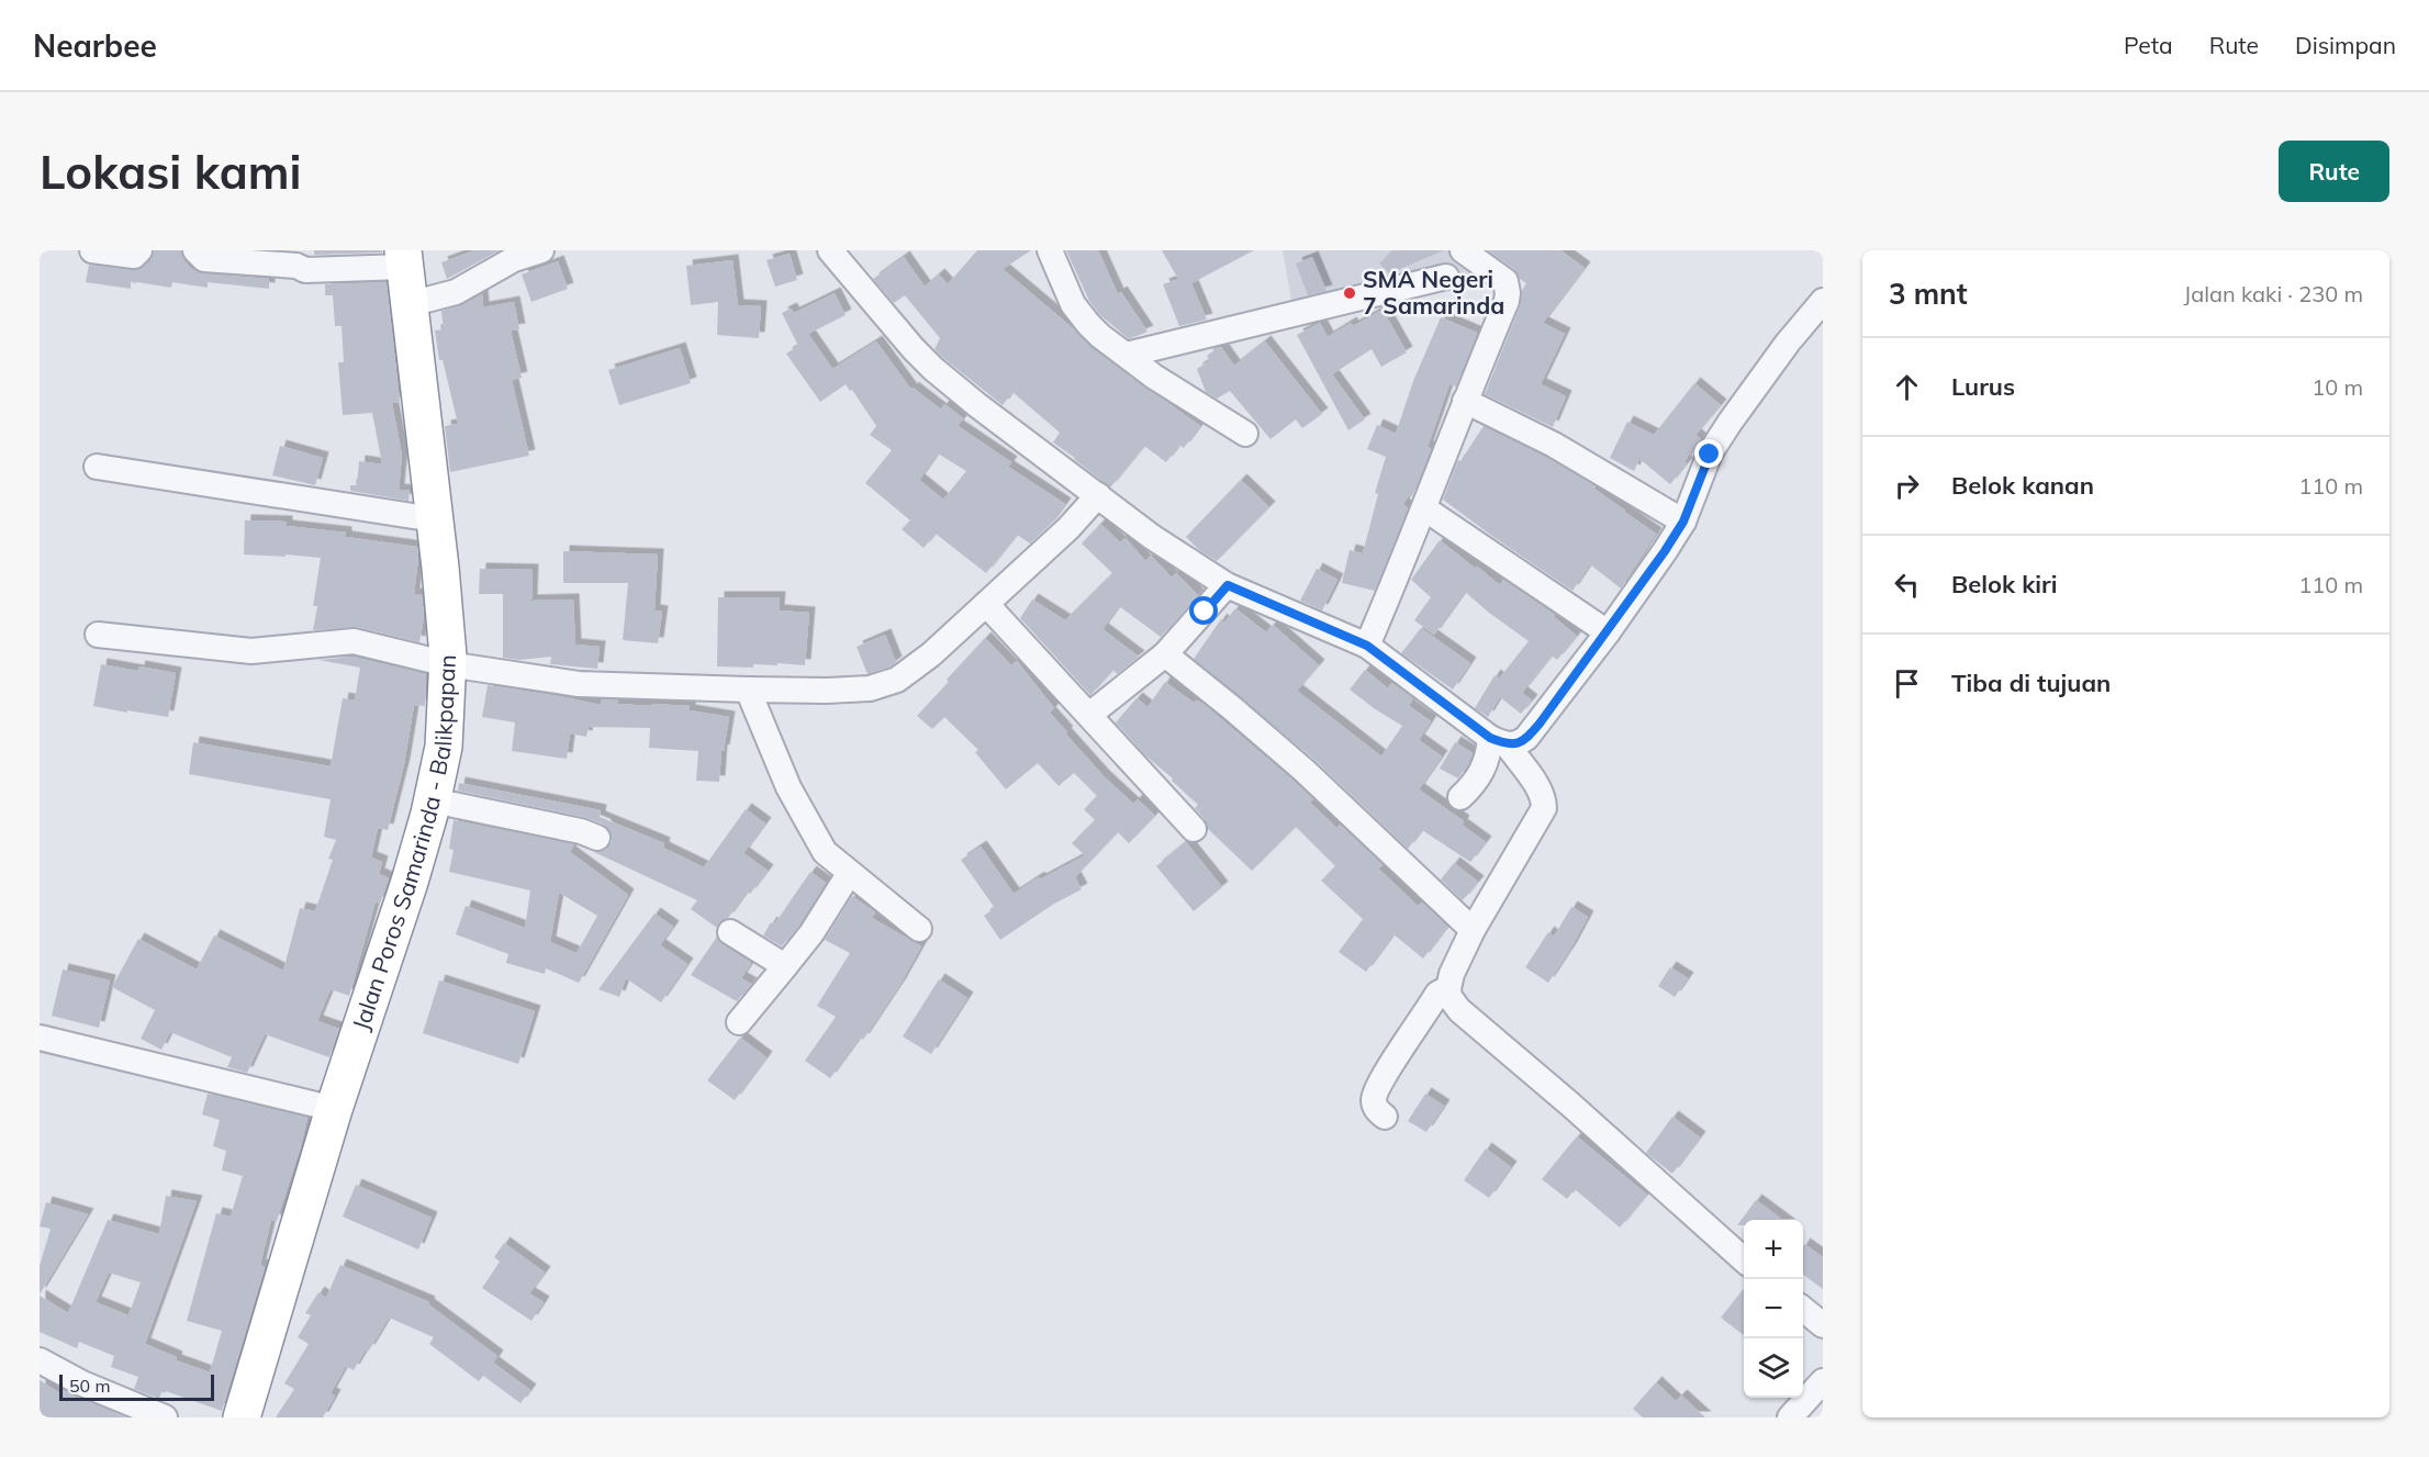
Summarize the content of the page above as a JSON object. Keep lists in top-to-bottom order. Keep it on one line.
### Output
{"streets":{"highway":["Jalan Poros Samarinda - Balikpapan"]},"places":["SMA Negeri 7 Samarinda"],"scale_bar":"50 m","page":{"header":"Nearbee","nav":["Peta","Rute","Disimpan"],"buttons":"Rute","title":"Lokasi kami","heading":["3 mnt","Jalan kaki · 230 m"],"list":[["Lurus","10 m"],["Belok kanan","110 m"],["Belok kiri","110 m"],"Tiba di tujuan"],"map_buttons":["+","−"],"scale":"50 m"}}
